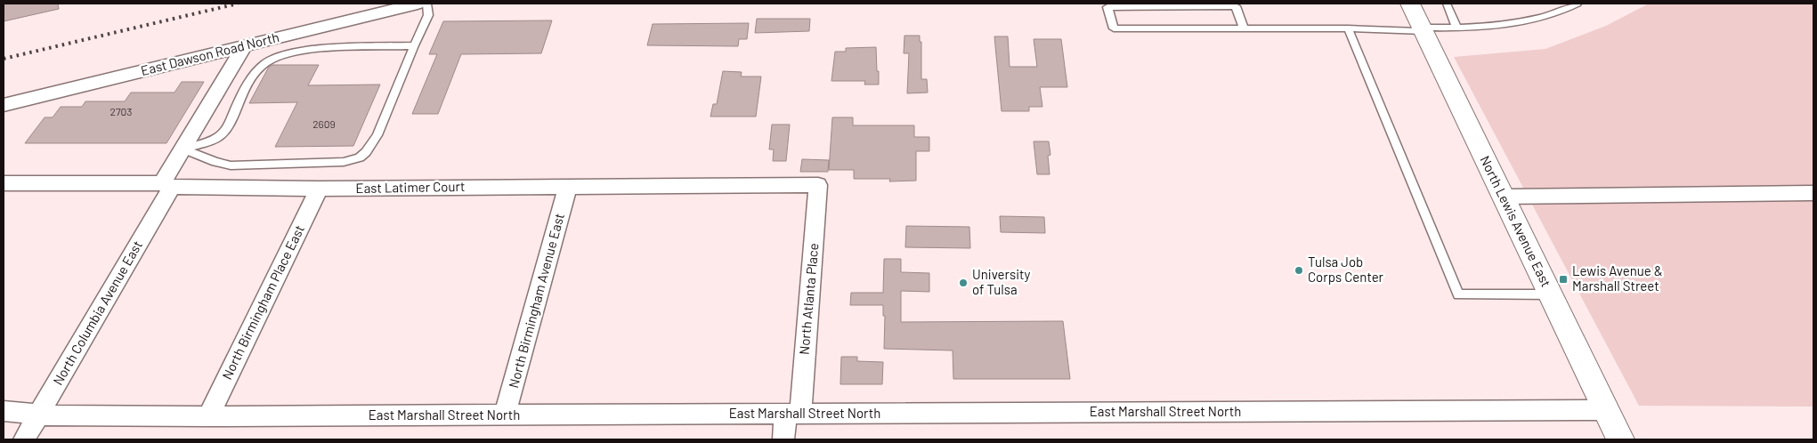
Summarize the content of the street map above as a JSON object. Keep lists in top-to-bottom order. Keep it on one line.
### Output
{"streets":{"main road":["North Lewis Avenue East"],"street":["East Dawson Road North","East Latimer Court","North Atlanta Place","North Birmingham Avenue East","North Birmingham Place East","North Columbia Avenue East","East Marshall Street North"]},"crossings":[["East Dawson Road North","North Columbia Avenue East"],["East Latimer Court","North Atlanta Place"],["East Latimer Court","North Birmingham Avenue East"],["East Latimer Court","North Birmingham Place East"],["East Latimer Court","North Columbia Avenue East"],["North Lewis Avenue East","East Marshall Street North"],["North Atlanta Place","East Marshall Street North"],["North Birmingham Avenue East","East Marshall Street North"],["North Birmingham Place East","East Marshall Street North"],["North Columbia Avenue East","East Marshall Street North"]],"places":{"other":["Tulsa Job Corps Center","University of Tulsa"],"transit":["Lewis Avenue & Marshall Street"]},"house_numbers":["2703","2609"]}
